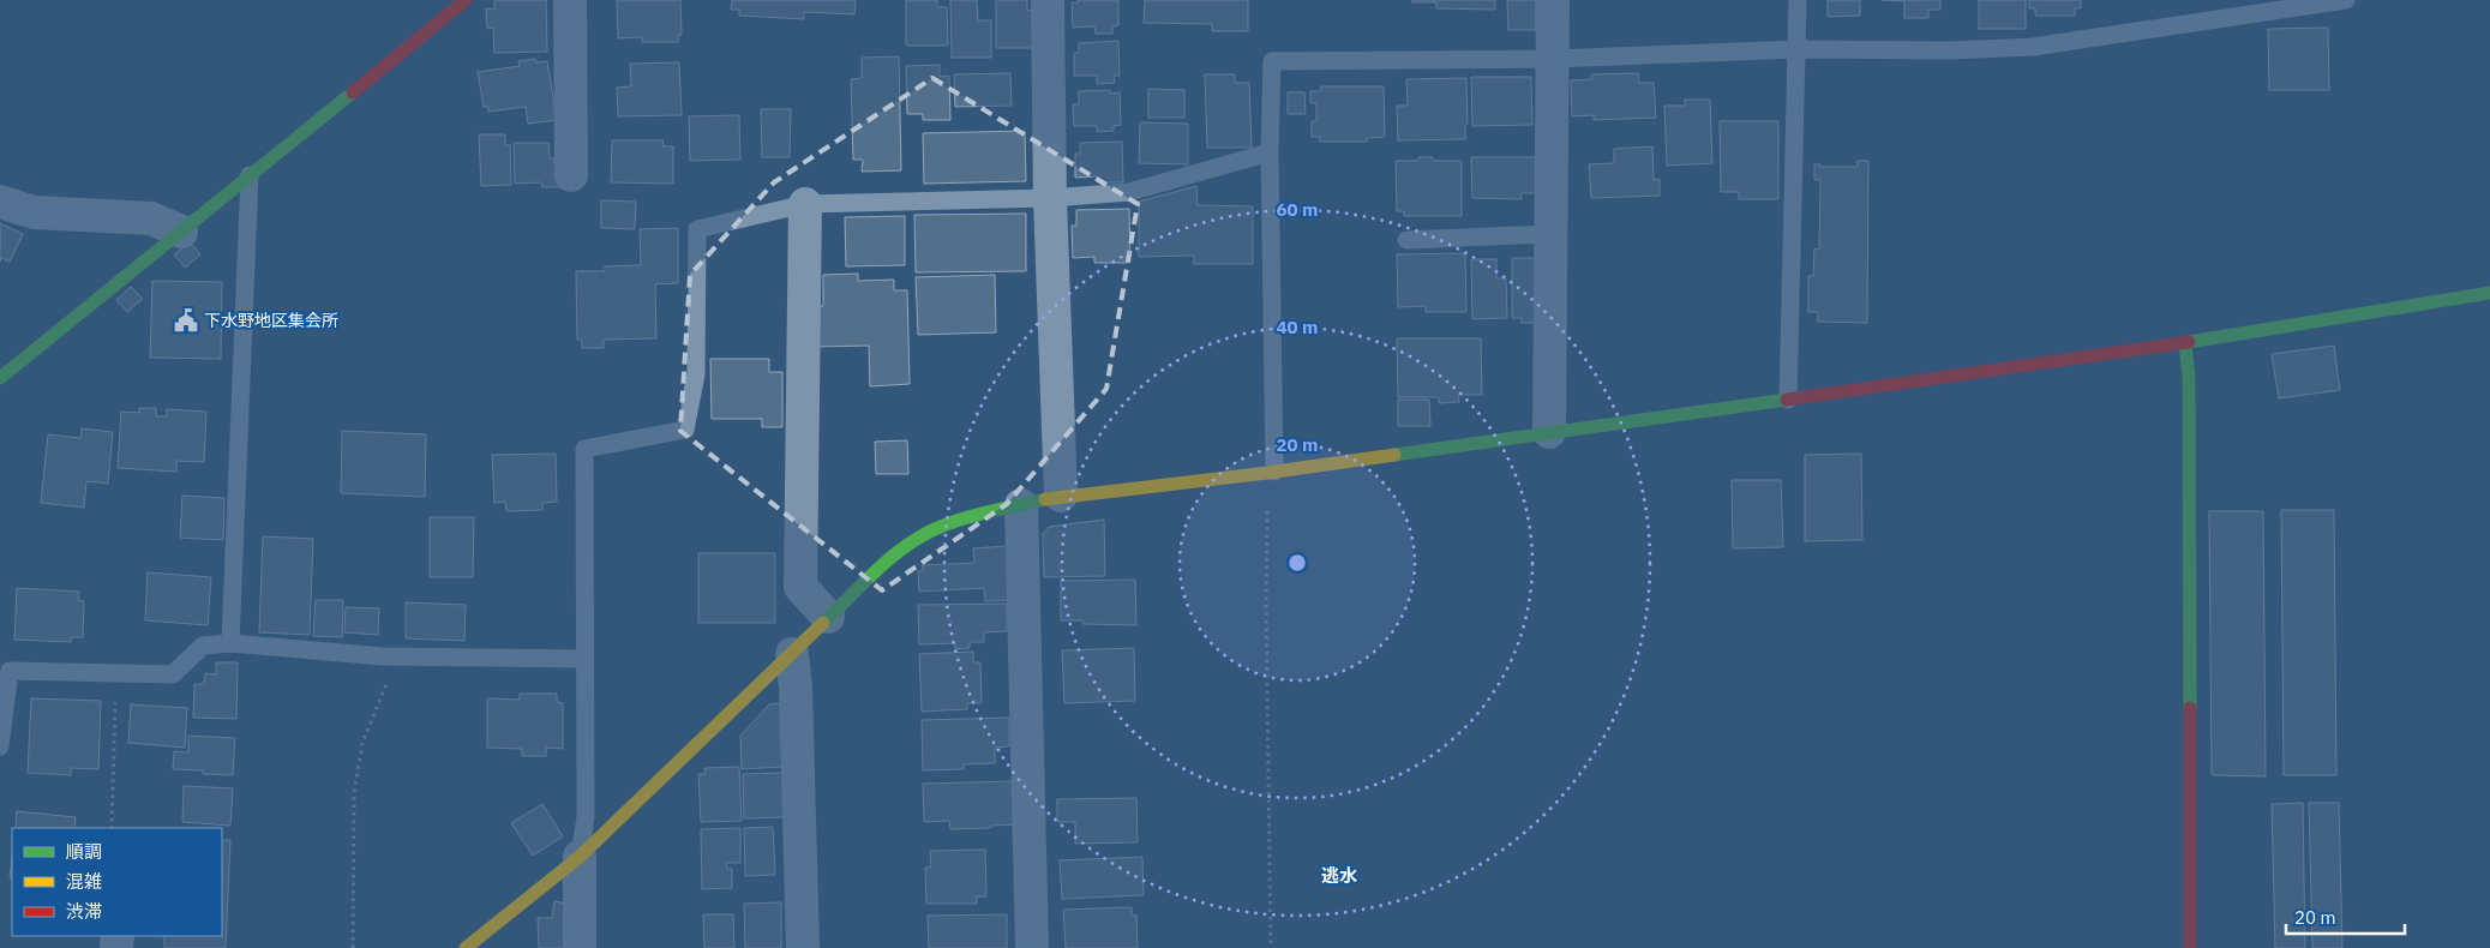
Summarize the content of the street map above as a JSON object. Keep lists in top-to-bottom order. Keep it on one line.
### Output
{"districts":["逃水"],"places":{"public building":["下水野地区集会所"]},"legend":["順調","混雑","渋滞"],"scale_bar":"20 m","rings":["60 m","40 m","20 m"]}
